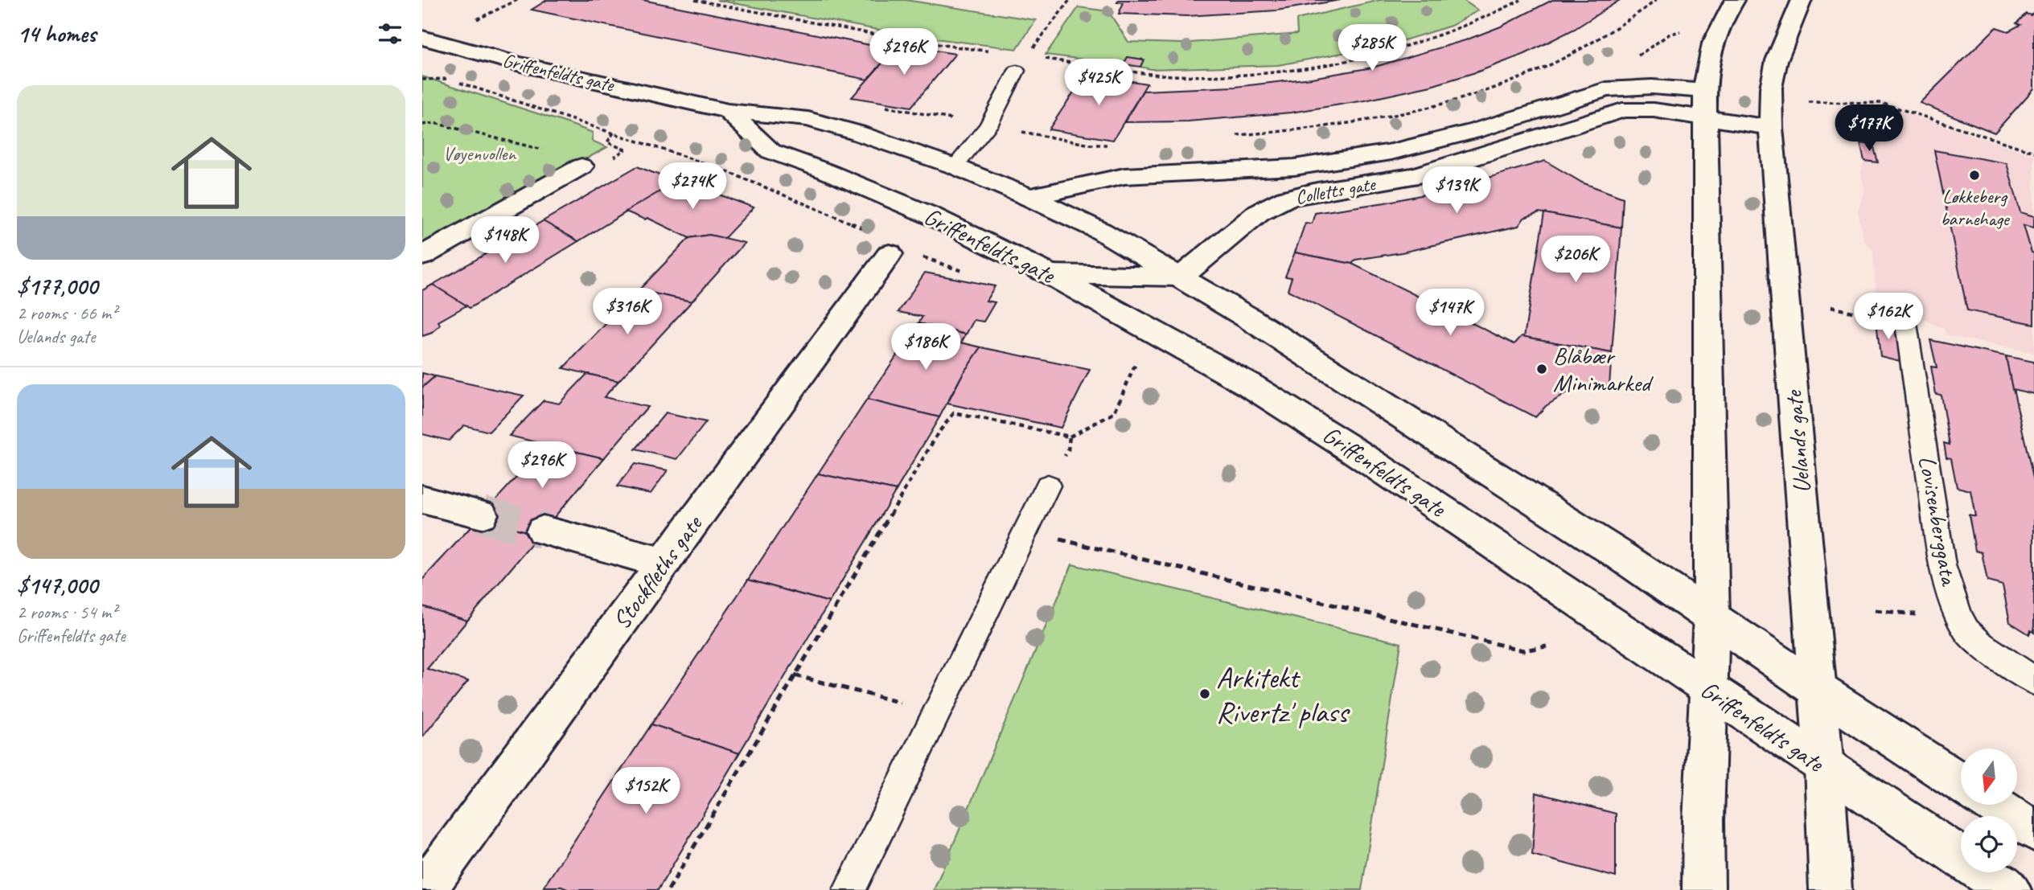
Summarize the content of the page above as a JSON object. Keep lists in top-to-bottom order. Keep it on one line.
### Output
{"streets":{"main road":["Griffenfeldts gate","Colletts gate","Uelands gate","Stockfleths gate"],"lane":["Lovisenberggata"]},"crossings":[["Griffenfeldts gate","Colletts gate"],["Griffenfeldts gate","Uelands gate"],["Colletts gate","Uelands gate"]],"parks":["Vøyenvollen"],"places":["Løkkeberg barnehage","Blåbær Minimarked","Arkitekt Rivertz' plass"],"north":"bottom","page":{"heading":"14 homes","price":["$285K","$296K","$425K","$177K","$274K","$139K","$148K","$206K","$316K","$147K","$162K","$186K","$296K","$152K"],"list":[{"name":"$177,000","note":"2 rooms · 66 m² · Uelands gate"},{"name":"$147,000","note":"2 rooms · 54 m² · Griffenfeldts gate"}]}}
